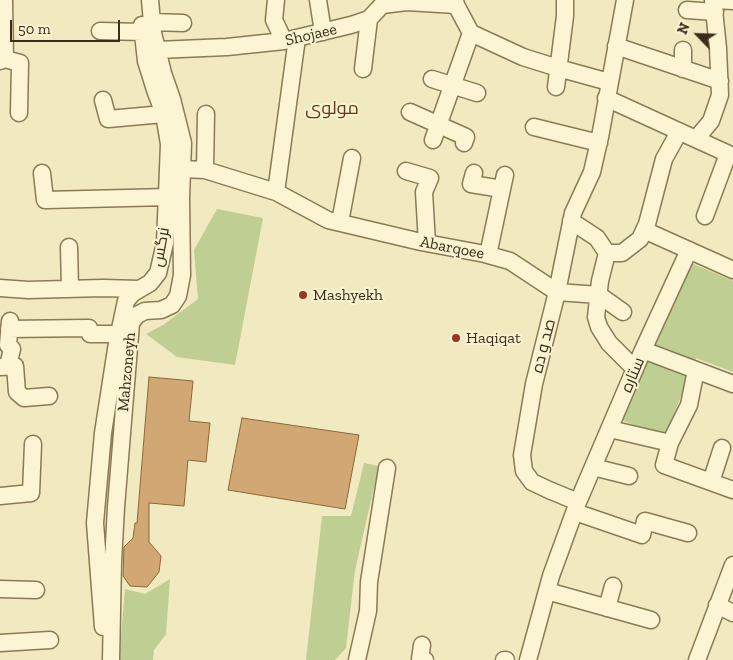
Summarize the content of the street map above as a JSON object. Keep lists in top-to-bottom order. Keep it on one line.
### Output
{"streets":{"street":["Shojaee","نرگس","Abarqoee","صد و ده","Mahzoneyh","ستاره"]},"crossings":[["Shojaee","Mahzoneyh"],["نرگس","Mahzoneyh"],["Abarqoee","صد و ده"],["Abarqoee","Mahzoneyh"],["صد و ده","ستاره"]],"districts":["مولوی"],"places":["Mashyekh","Haqiqat"],"scale_bar":"50 m","north":"top left"}
